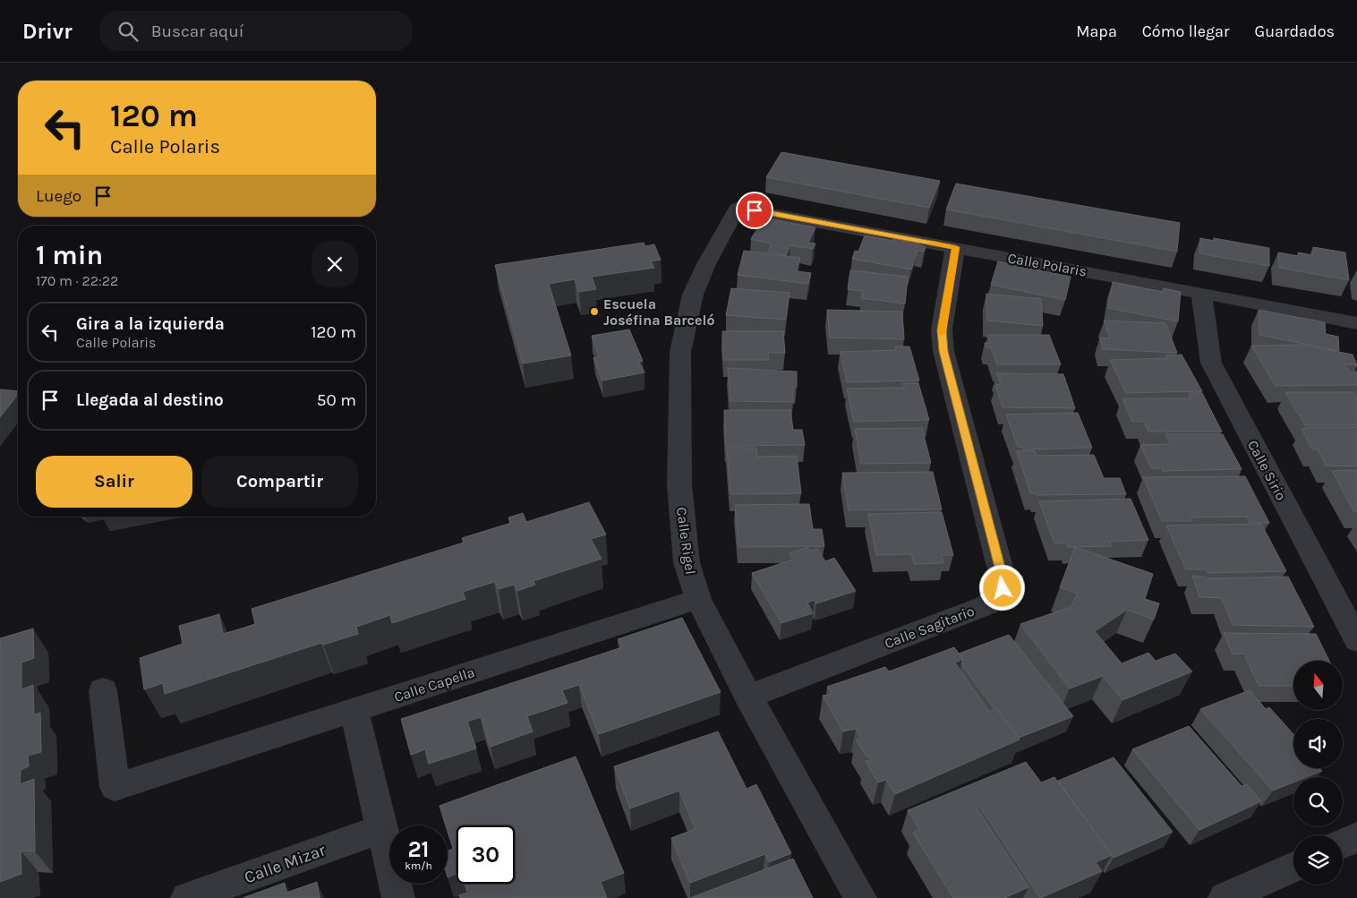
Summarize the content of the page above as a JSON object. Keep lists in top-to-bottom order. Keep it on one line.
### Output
{"streets":{"street":["Calle Polaris","Calle Sirio","Calle Rigel","Calle Sagitario","Calle Capella","Calle Mizar"]},"crossings":[["Calle Polaris","Calle Sirio"],["Calle Polaris","Calle Rigel"],["Calle Polaris","Calle Sagitario"],["Calle Rigel","Calle Sagitario"],["Calle Rigel","Calle Capella"]],"places":["Escuela Joséfina Barceló"],"north":"top","page":{"header":"Drivr","search":"Buscar aquí","nav":["Mapa","Cómo llegar","Guardados"],"turn":["120 m","Calle Polaris"],"then":"Luego","heading":["1 min","170 m · 22:22"],"list":[{"name":"Gira a la izquierda","note":"Calle Polaris","value":"120 m"},{"name":"Llegada al destino","value":"50 m"}],"buttons":["Salir","Compartir"],"speed":"21 km/h","limit":"30"}}
